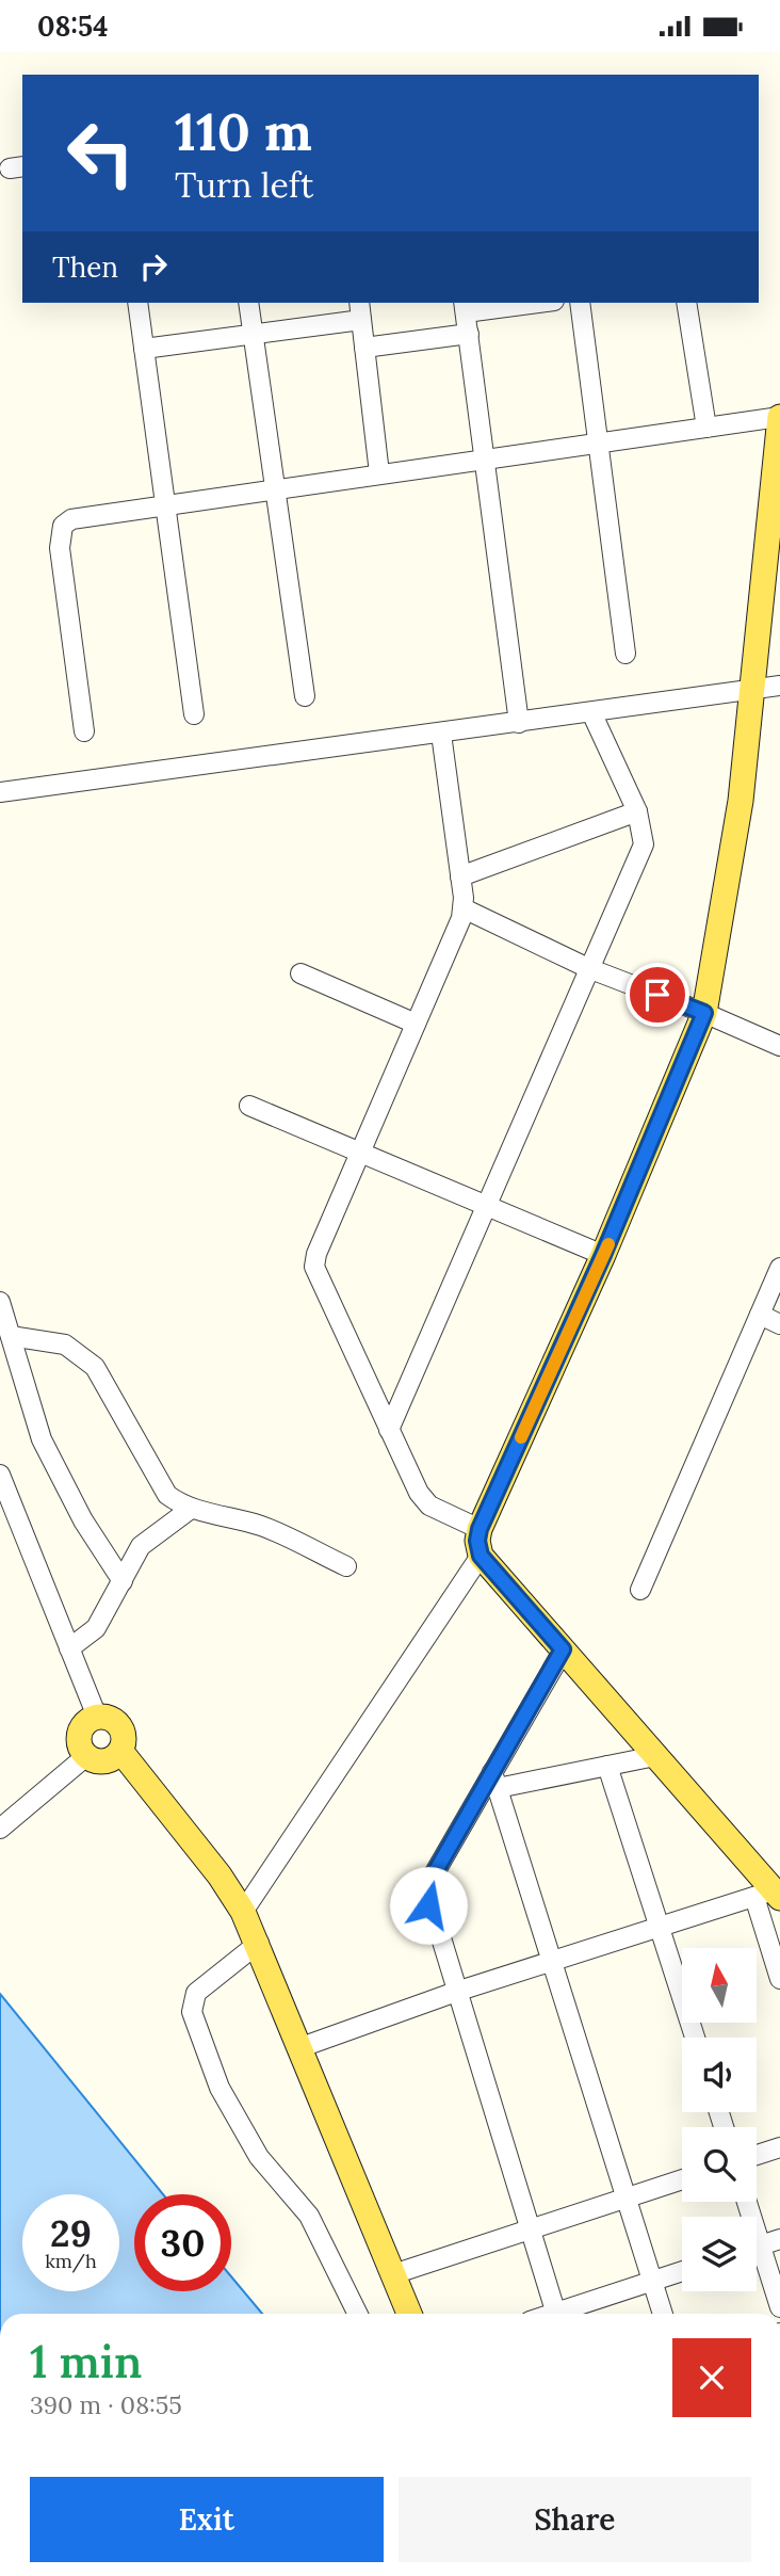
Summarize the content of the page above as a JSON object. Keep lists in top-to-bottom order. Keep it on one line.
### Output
{"north":"top","page":{"status":"08:54","turn":["110 m","Turn left"],"then":"Then","speed":"29 km/h","limit":"30","heading":["1 min","390 m · 08:55"],"buttons":["Exit","Share"]}}
